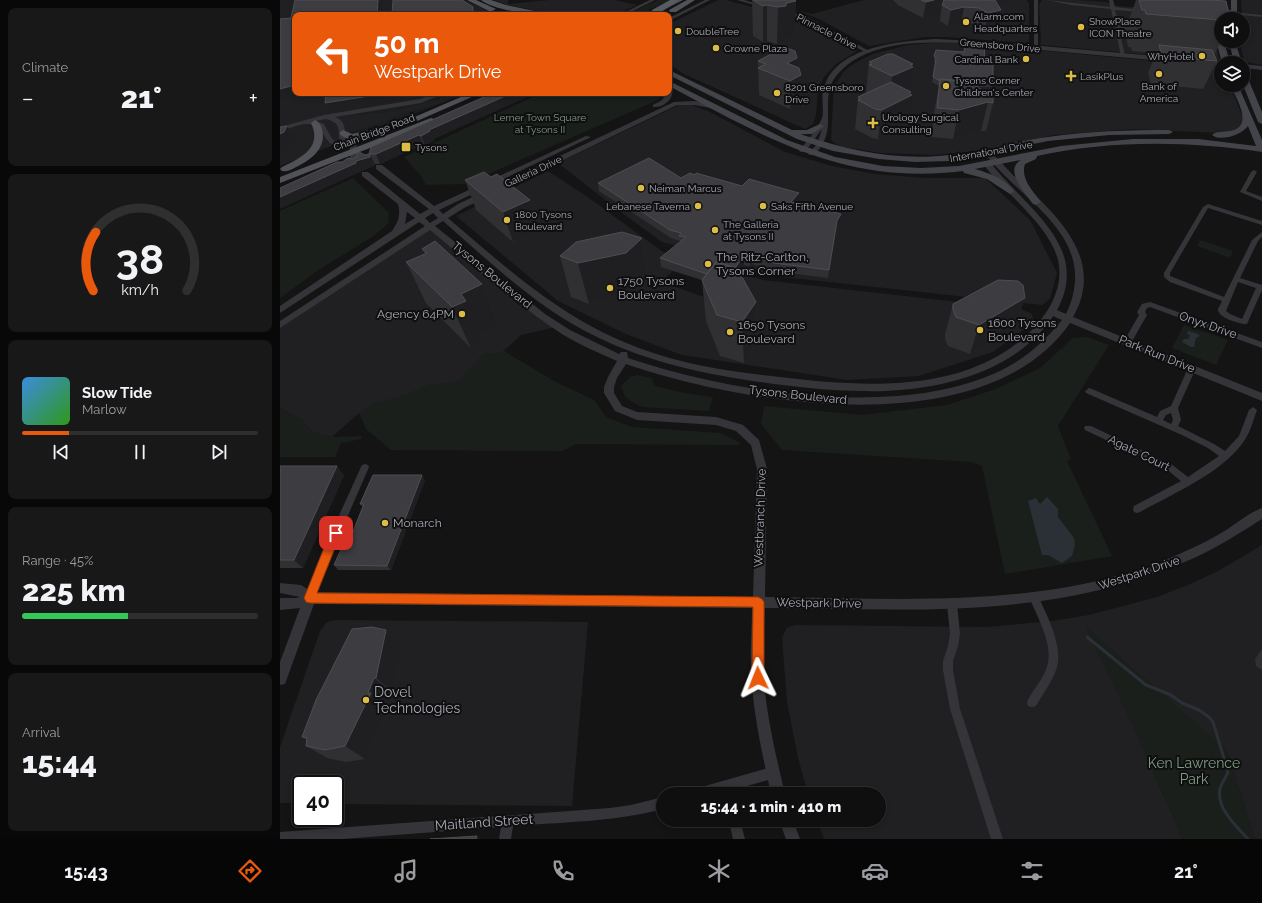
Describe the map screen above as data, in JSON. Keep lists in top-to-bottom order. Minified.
{"streets":{"main road":["Chain Bridge Road","International Drive"],"street":["Pinnacle Drive","Greensboro Drive","Galleria Drive","Tysons Boulevard","Onyx Drive","Park Run Drive","Agate Court","Westbranch Drive","Westpark Drive","Maitland Street"]},"crossings":[["Pinnacle Drive","Greensboro Drive"],["Greensboro Drive","International Drive"],["International Drive","Galleria Drive"],["International Drive","Tysons Boulevard"],["Galleria Drive","Tysons Boulevard"],["Tysons Boulevard","Park Run Drive"],["Tysons Boulevard","Westbranch Drive"],["Onyx Drive","Park Run Drive"],["Westbranch Drive","Westpark Drive"]],"parks":["Lerner Town Square at Tysons II","Ken Lawrence Park"],"places":{"other":["Alarm.com Headquarters","ShowPlace ICON Theatre","DoubleTree","Crowne Plaza","WhyHotel","Cardinal Bank","Bank of America","Tysons Corner Children's Center","8201 Greensboro Drive","Neiman Marcus","Lebanese Taverna","Saks Fifth Avenue","1800 Tysons Boulevard","The Galleria at Tysons II","The Ritz-Carlton, Tysons Corner","1750 Tysons Boulevard","Agency 64PM","1600 Tysons Boulevard","1650 Tysons Boulevard","Monarch","Dovel Technologies"],"health":["LasikPlus","Urology Surgical Consulting"],"transit":["Tysons"]},"page":{"tile":["Climate",["Range · 45%","225 km"],["Arrival","15:44"]],"turn":["50 m","Westpark Drive"],"heat":["−","21°","+"],"song":["Slow Tide","Marlow"],"limit":"40","trip":"15:44 · 1 min · 410 m","tabs":["15:43","21°"],"gauge":["38","km/h"]}}
